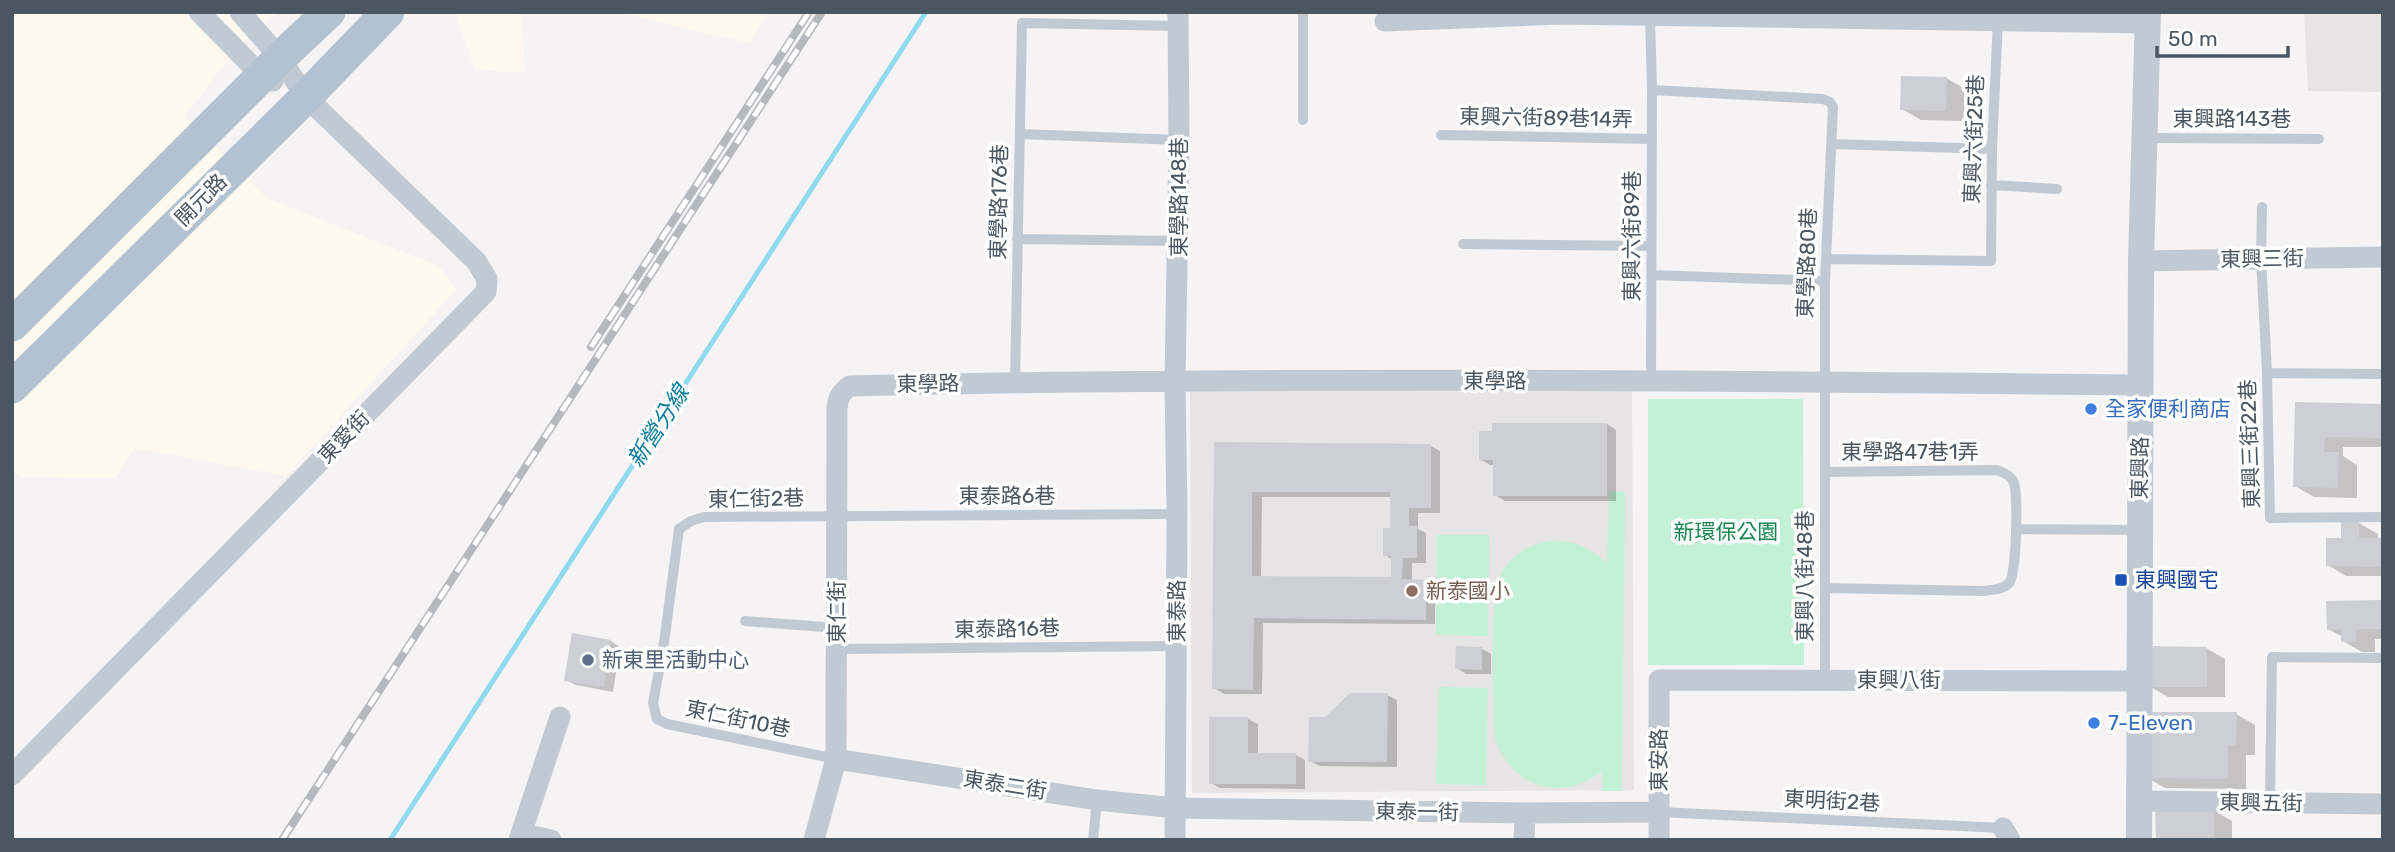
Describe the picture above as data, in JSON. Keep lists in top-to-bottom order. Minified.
{"streets":{"main road":["開元路"],"street":["東學路148巷","東興三街","東學路","東愛街","東興路","東泰路","東仁街","東興八街","東安路","東泰二街","東興五街","東泰一街"],"lane":["東興六街89巷14弄","東興路143巷","東興六街25巷","東學路176巷","東興六街89巷","東學路80巷","東興三街22巷","東學路47巷1弄","東泰路6巷","東仁街2巷","東興八街48巷","東泰路16巷","東仁街10巷","東明街2巷"]},"crossings":[["東興六街89巷14弄","東興六街89巷"],["東興路143巷","東興路"],["東興六街25巷","東學路80巷"],["東學路148巷","東學路176巷"],["東學路148巷","東學路"],["東學路148巷","東泰路"],["開元路","東愛街"],["東學路176巷","東學路"],["東興六街89巷","東學路"],["東興三街","東興三街22巷"],["東興三街","東興路"],["東學路80巷","東學路"],["東學路80巷","東學路47巷1弄"],["東學路80巷","東興八街48巷"],["東學路","東興路"],["東學路","東泰路"],["東學路","東仁街"],["東學路47巷1弄","東興八街48巷"],["東興路","東興八街"],["東興路","東興五街"],["東泰路6巷","東仁街2巷"],["東泰路6巷","東泰路"],["東泰路6巷","東仁街"],["東仁街2巷","東仁街"],["東仁街2巷","東仁街10巷"],["東興八街48巷","東興八街"],["東泰路","東泰路16巷"],["東泰路","東泰二街"],["東泰路","東泰一街"],["東仁街","東泰路16巷"],["東仁街","東仁街10巷"],["東仁街","東泰二街"],["東興八街","東安路"],["東仁街10巷","東泰二街"],["東安路","東明街2巷"],["東安路","東泰一街"],["東泰二街","東泰一街"],["東明街2巷","東泰一街"]],"water":["新營分線"],"parks":["新環保公園"],"places":{"other":["全家便利商店","新泰國小","新東里活動中心","7-Eleven"],"transit":["東興國宅"]},"scale_bar":"50 m"}
